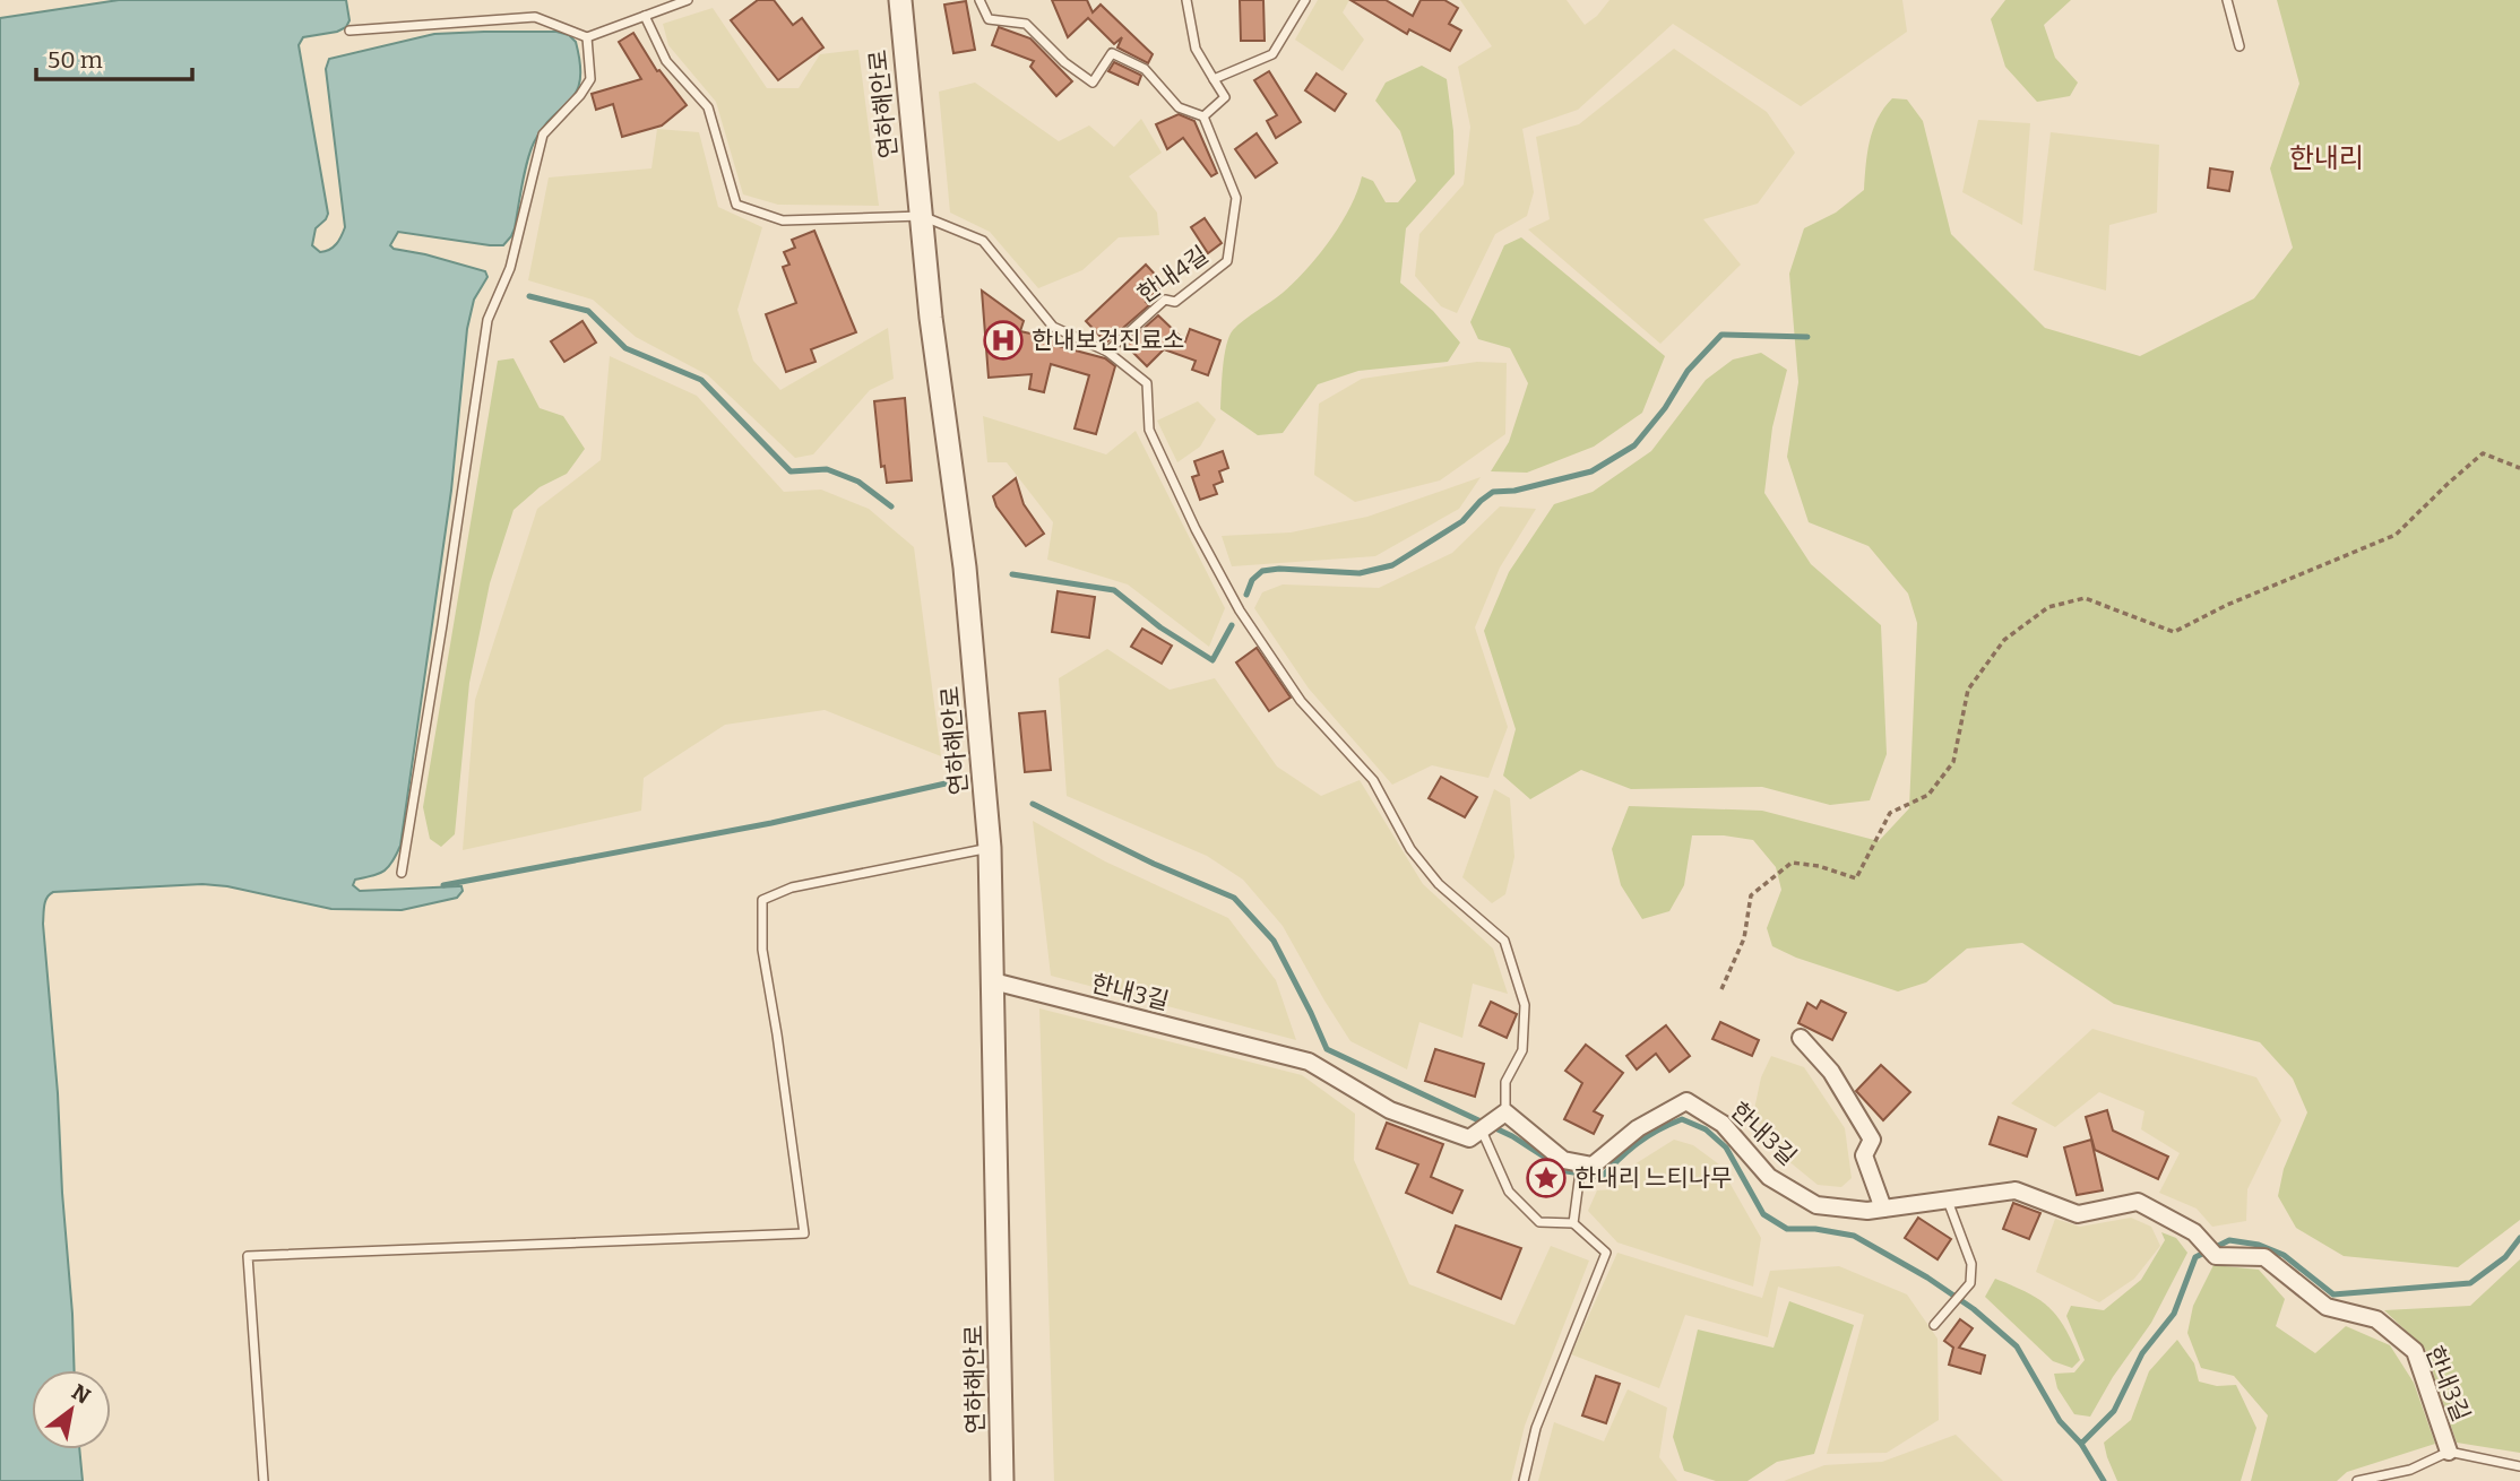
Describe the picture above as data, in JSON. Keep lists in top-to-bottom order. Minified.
{"streets":{"street":["연하해안로","한내3길"],"lane":["한내4길"]},"crossings":[["연하해안로","한내3길"]],"districts":["한내리"],"places":{"hospital":["한내보건진료소"],"place":["한내리 느티나무"]},"scale_bar":"50 m","north":"top right"}
